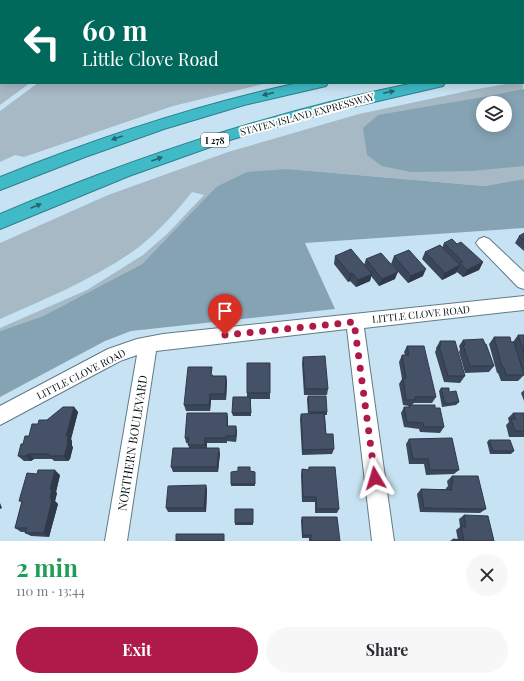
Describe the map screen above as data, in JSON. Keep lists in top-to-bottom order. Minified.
{"streets":{"highway":["STATEN ISLAND EXPRESSWAY","I 278"],"street":["LITTLE CLOVE ROAD","NORTHERN BOULEVARD"]},"crossings":[["LITTLE CLOVE ROAD","NORTHERN BOULEVARD"]],"page":{"turn":["60 m","Little Clove Road"],"heading":["2 min","110 m · 13:44"],"buttons":["Exit","Share"]}}
